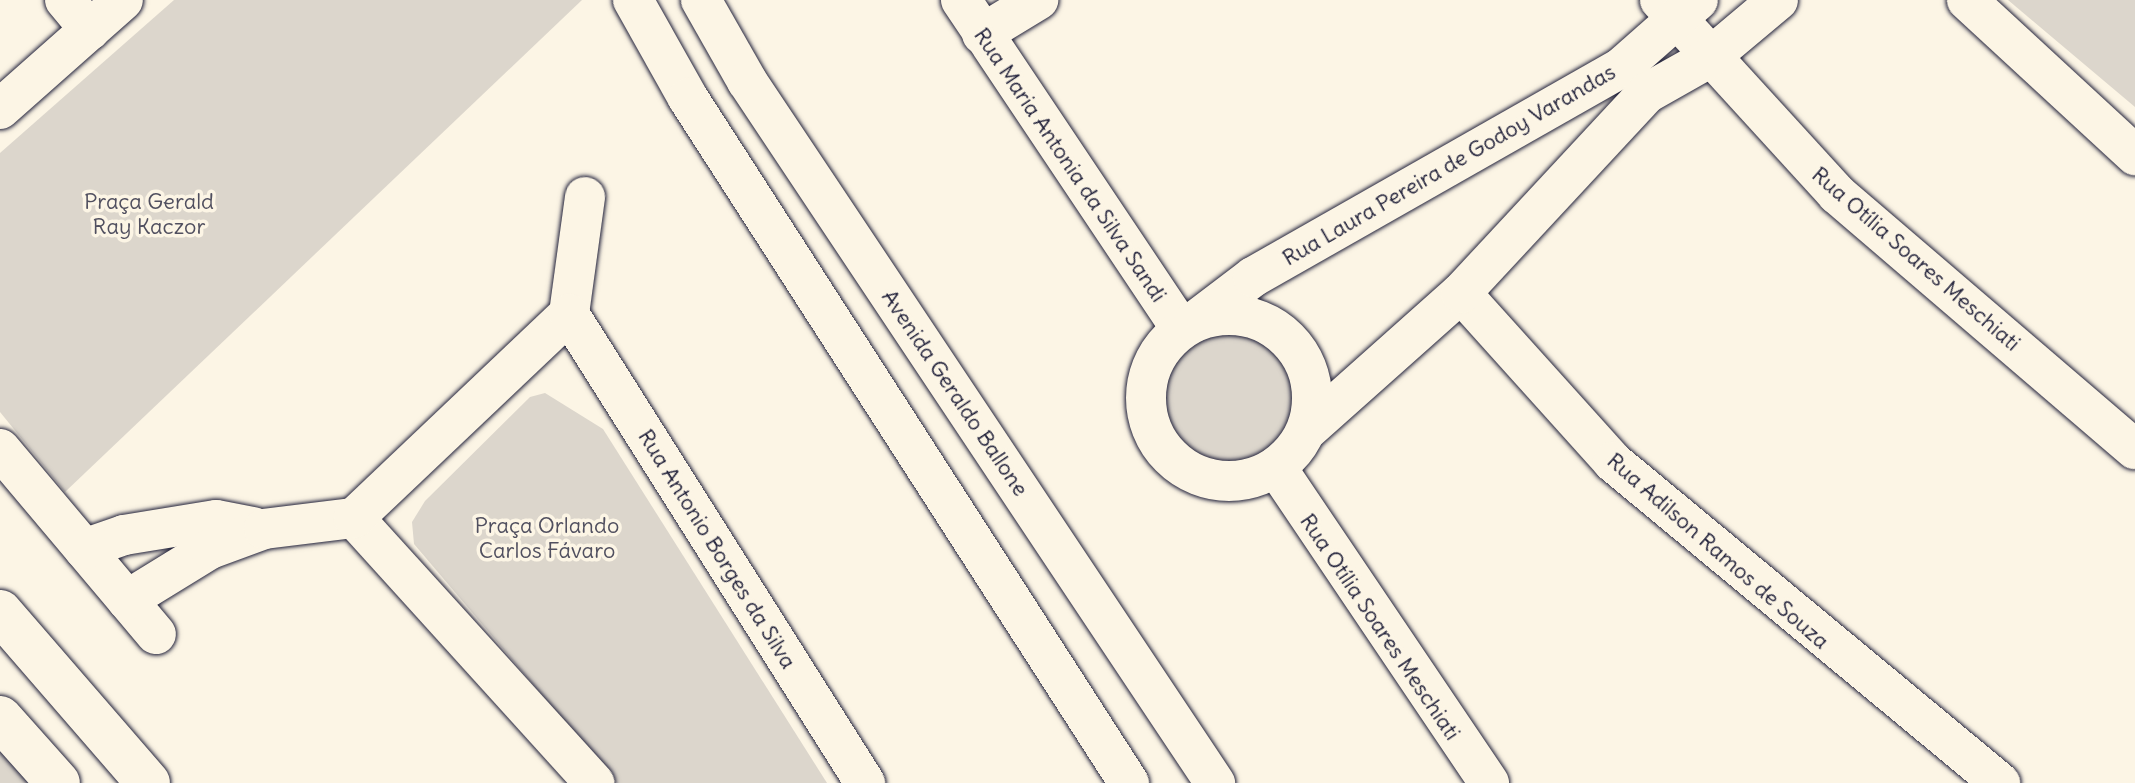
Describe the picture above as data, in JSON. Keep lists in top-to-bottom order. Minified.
{"streets":{"street":["Rua Maria Antonia da Silva Sandi","Rua Laura Pereira de Godoy Varandas","Rua Otília Soares Meschiati","Avenida Geraldo Ballone","Rua Antonio Borges da Silva","Rua Adilson Ramos de Souza"]},"crossings":[["Rua Maria Antonia da Silva Sandi","Rua Laura Pereira de Godoy Varandas"],["Rua Maria Antonia da Silva Sandi","Rua Otília Soares Meschiati"],["Rua Laura Pereira de Godoy Varandas","Rua Otília Soares Meschiati"],["Rua Laura Pereira de Godoy Varandas","Rua Adilson Ramos de Souza"]],"parks":["Praça Gerald Ray Kaczor","Praça Orlando Carlos Fávaro"]}
